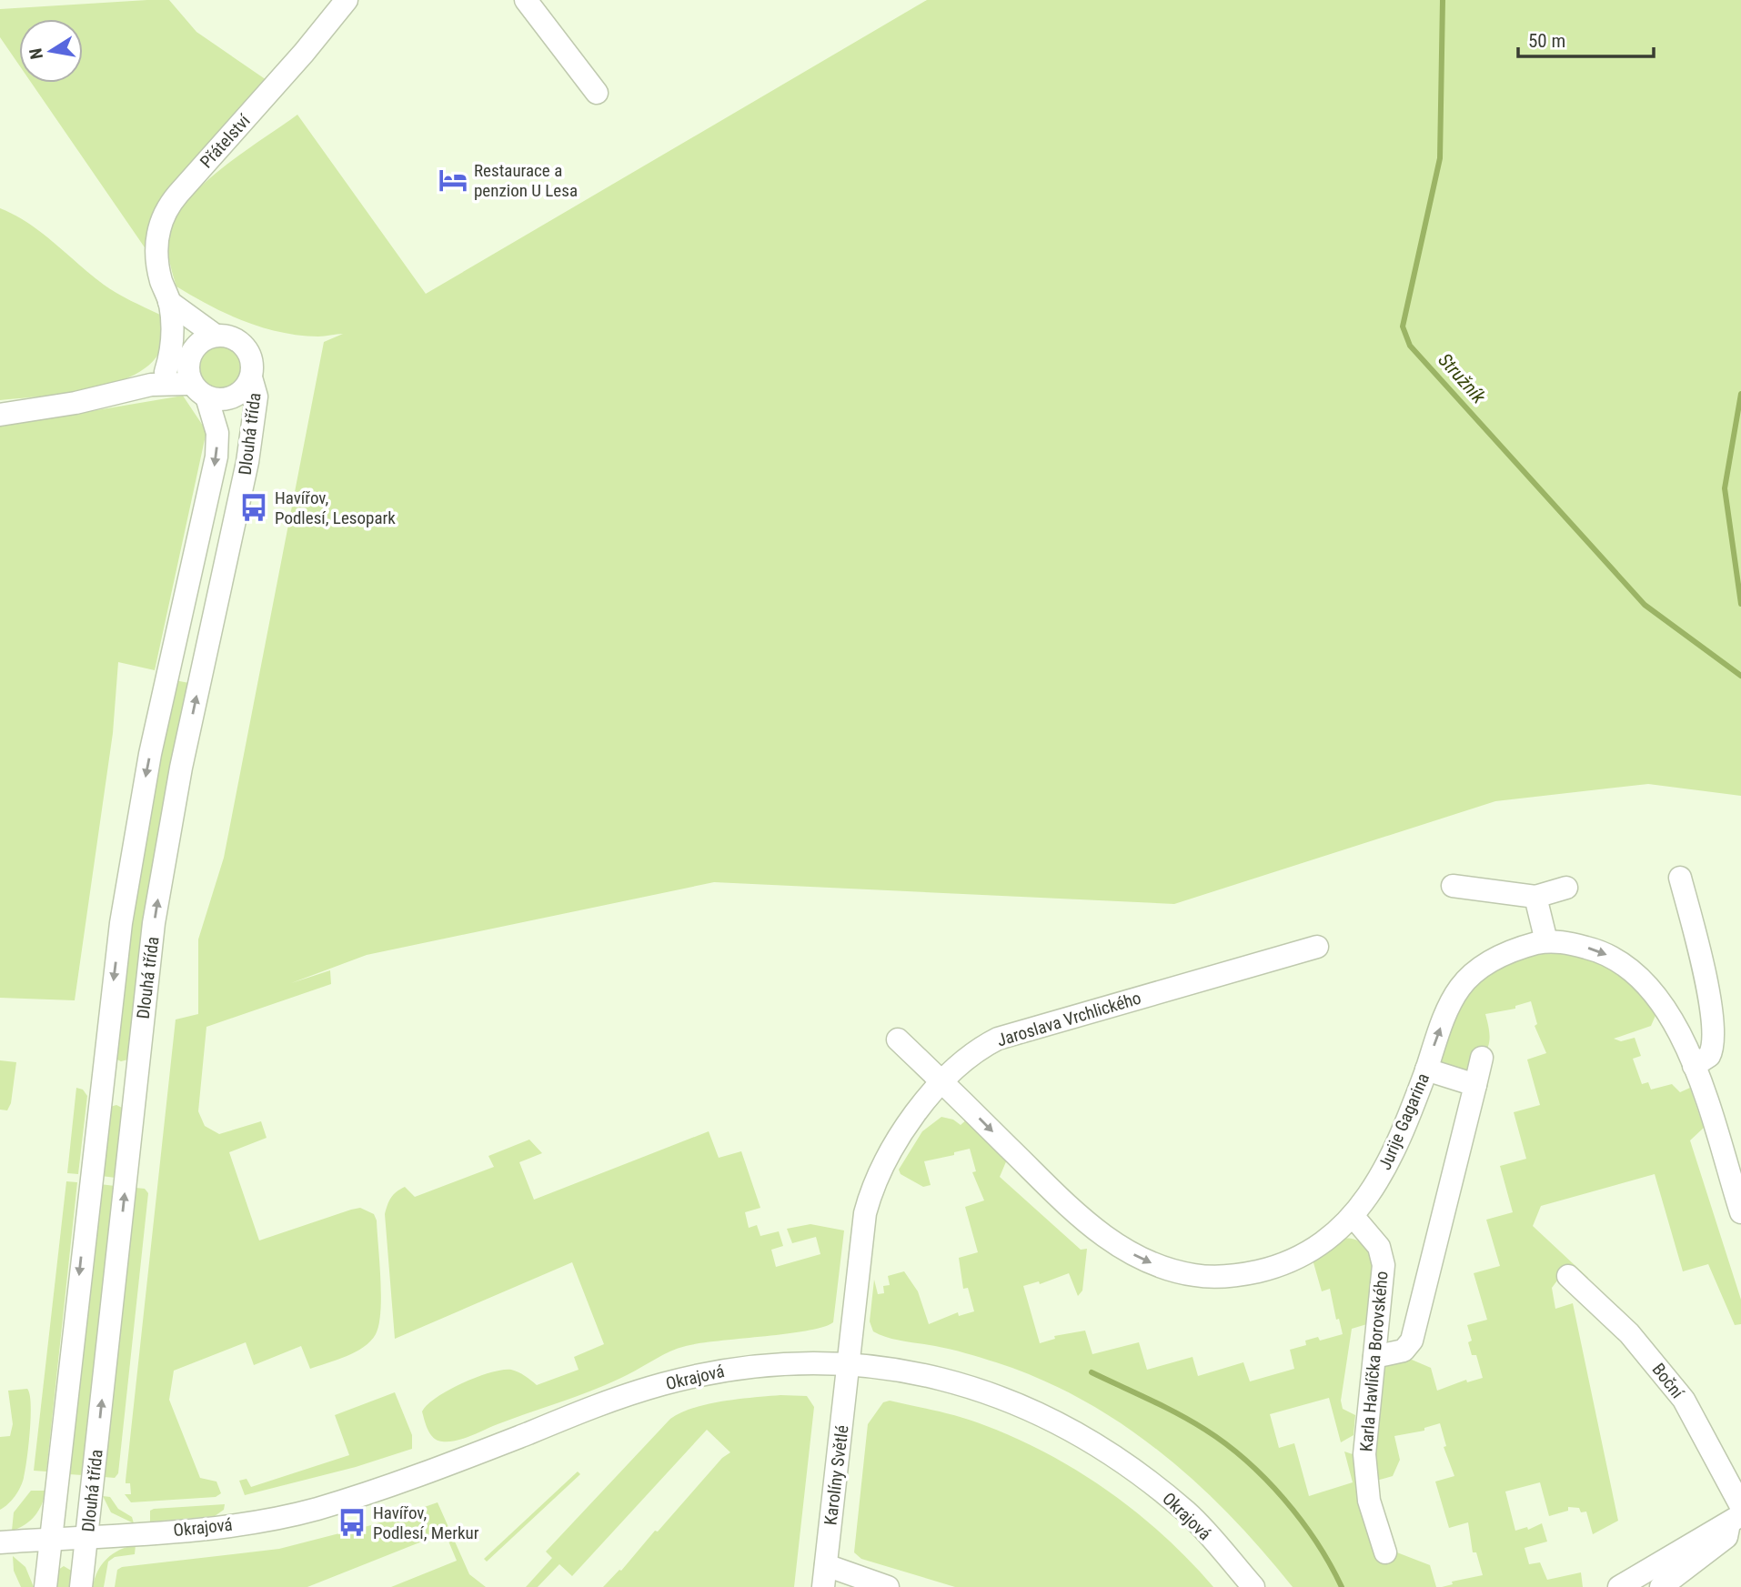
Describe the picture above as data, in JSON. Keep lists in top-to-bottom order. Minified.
{"streets":{"street":["Přátelství","Dlouhá třída","Jaroslava Vrchlického","Jurije Gagarina","Karla Havlíčka Borovského","Okrajová","Boční","Karolíny Světlé"]},"crossings":[["Přátelství","Dlouhá třída"],["Dlouhá třída","Okrajová"],["Jaroslava Vrchlického","Jurije Gagarina"],["Jaroslava Vrchlického","Okrajová"],["Jaroslava Vrchlického","Karolíny Světlé"],["Jurije Gagarina","Karla Havlíčka Borovského"],["Okrajová","Karolíny Světlé"]],"water":["Stružník"],"places":{"hotel":["Restaurace a penzion U Lesa"],"bus stop":["Havířov, Podlesí, Lesopark","Havířov, Podlesí, Merkur"]},"scale_bar":"50 m","north":"left"}
